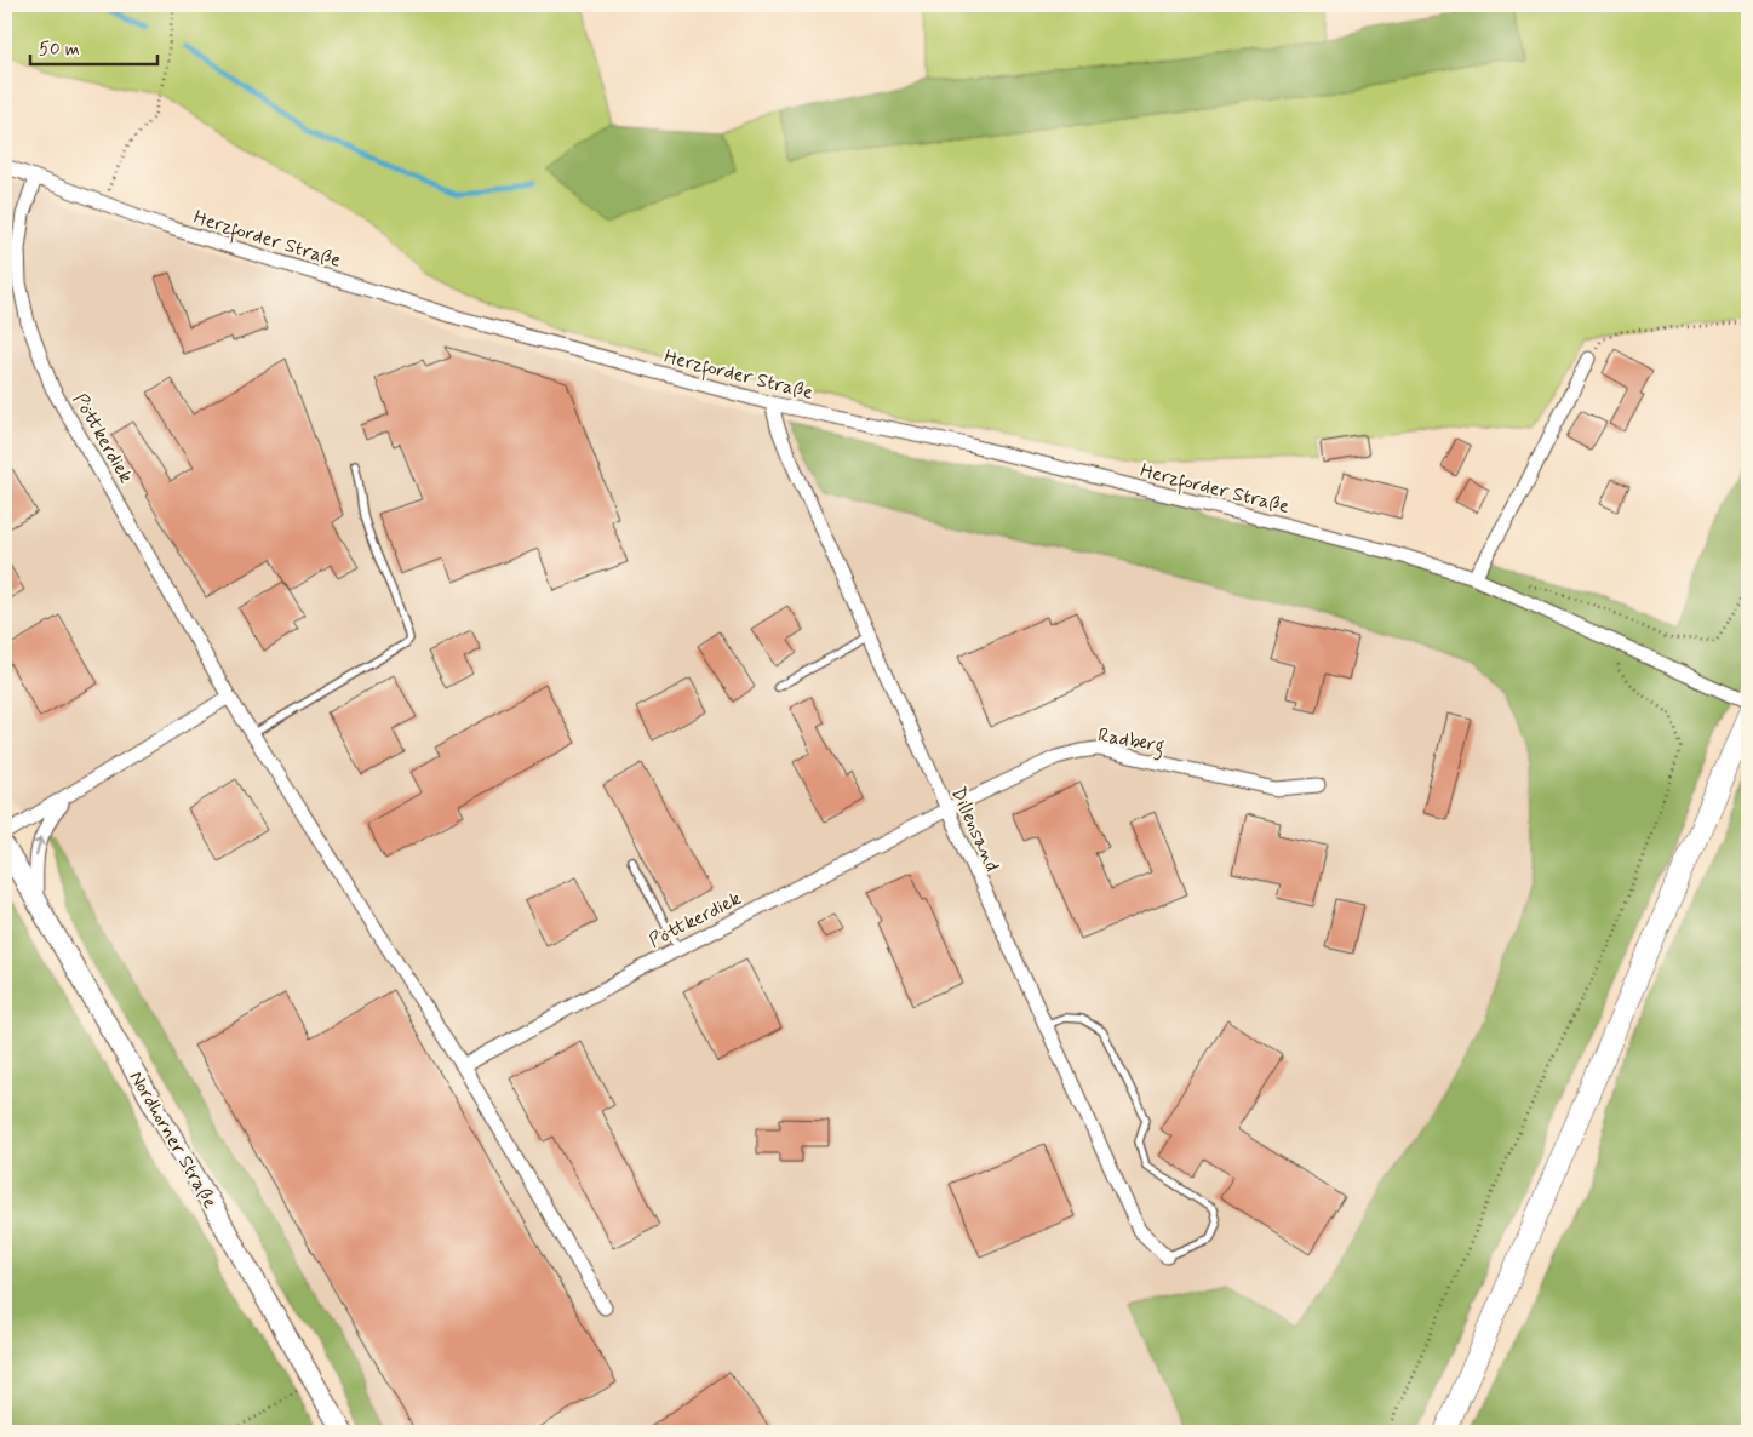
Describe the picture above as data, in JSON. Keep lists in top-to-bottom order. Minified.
{"streets":{"main road":["Nordhorner Straße"],"street":["Herzforder Straße","Pöttkerdiek","Radberg","Dillensand"]},"crossings":[["Herzforder Straße","Pöttkerdiek"],["Herzforder Straße","Dillensand"],["Pöttkerdiek","Radberg"],["Pöttkerdiek","Dillensand"],["Radberg","Dillensand"]],"scale_bar":"50 m"}
